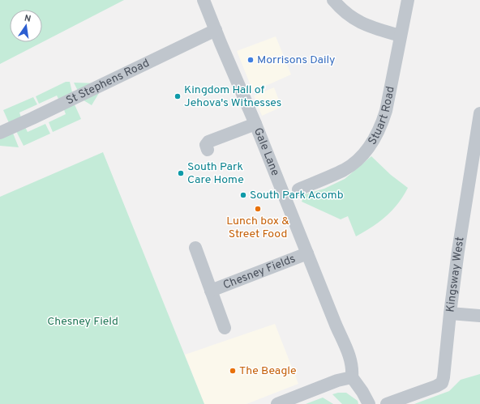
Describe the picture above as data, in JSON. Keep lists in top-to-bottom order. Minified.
{"streets":{"street":["St Stephens Road","Stuart Road","Gale Lane","Chesney Fields","Kingsway West"]},"crossings":[["St Stephens Road","Gale Lane"],["Gale Lane","Chesney Fields"]],"parks":["Chesney Field"],"places":["Morrisons Daily","Kingdom Hall of Jehova's Witnesses","South Park Care Home","South Park Acomb","Lunch box & Street Food","The Beagle"],"north":"top"}
